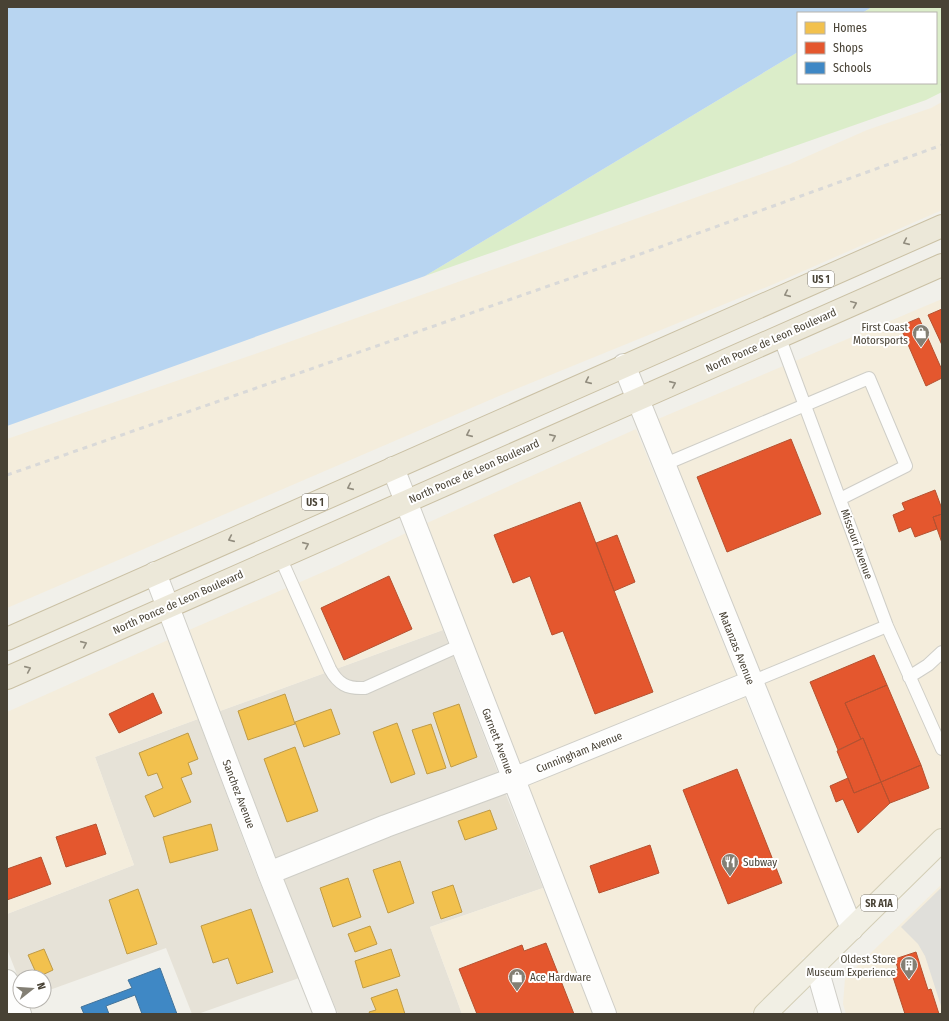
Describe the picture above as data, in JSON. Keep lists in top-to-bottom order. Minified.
{"streets":{"highway":["US 1","North Ponce de Leon Boulevard"],"main road":["SR A1A"],"street":["Matanzas Avenue","Garnett Avenue","Cunningham Avenue","Sanchez Avenue"],"lane":["Missouri Avenue"]},"crossings":[["US 1","Matanzas Avenue"],["US 1","Garnett Avenue"],["US 1","Sanchez Avenue"],["North Ponce de Leon Boulevard","Missouri Avenue"],["North Ponce de Leon Boulevard","Matanzas Avenue"],["North Ponce de Leon Boulevard","Garnett Avenue"],["North Ponce de Leon Boulevard","Sanchez Avenue"],["Missouri Avenue","Cunningham Avenue"],["Matanzas Avenue","Cunningham Avenue"],["Matanzas Avenue","SR A1A"],["Garnett Avenue","Cunningham Avenue"],["Cunningham Avenue","Sanchez Avenue"]],"places":{"shop":["First Coast Motorsports","Ace Hardware"],"restaurant":["Subway"],"building":["Oldest Store Museum Experience"]},"legend":["Homes","Shops","Schools"],"north":"right"}
